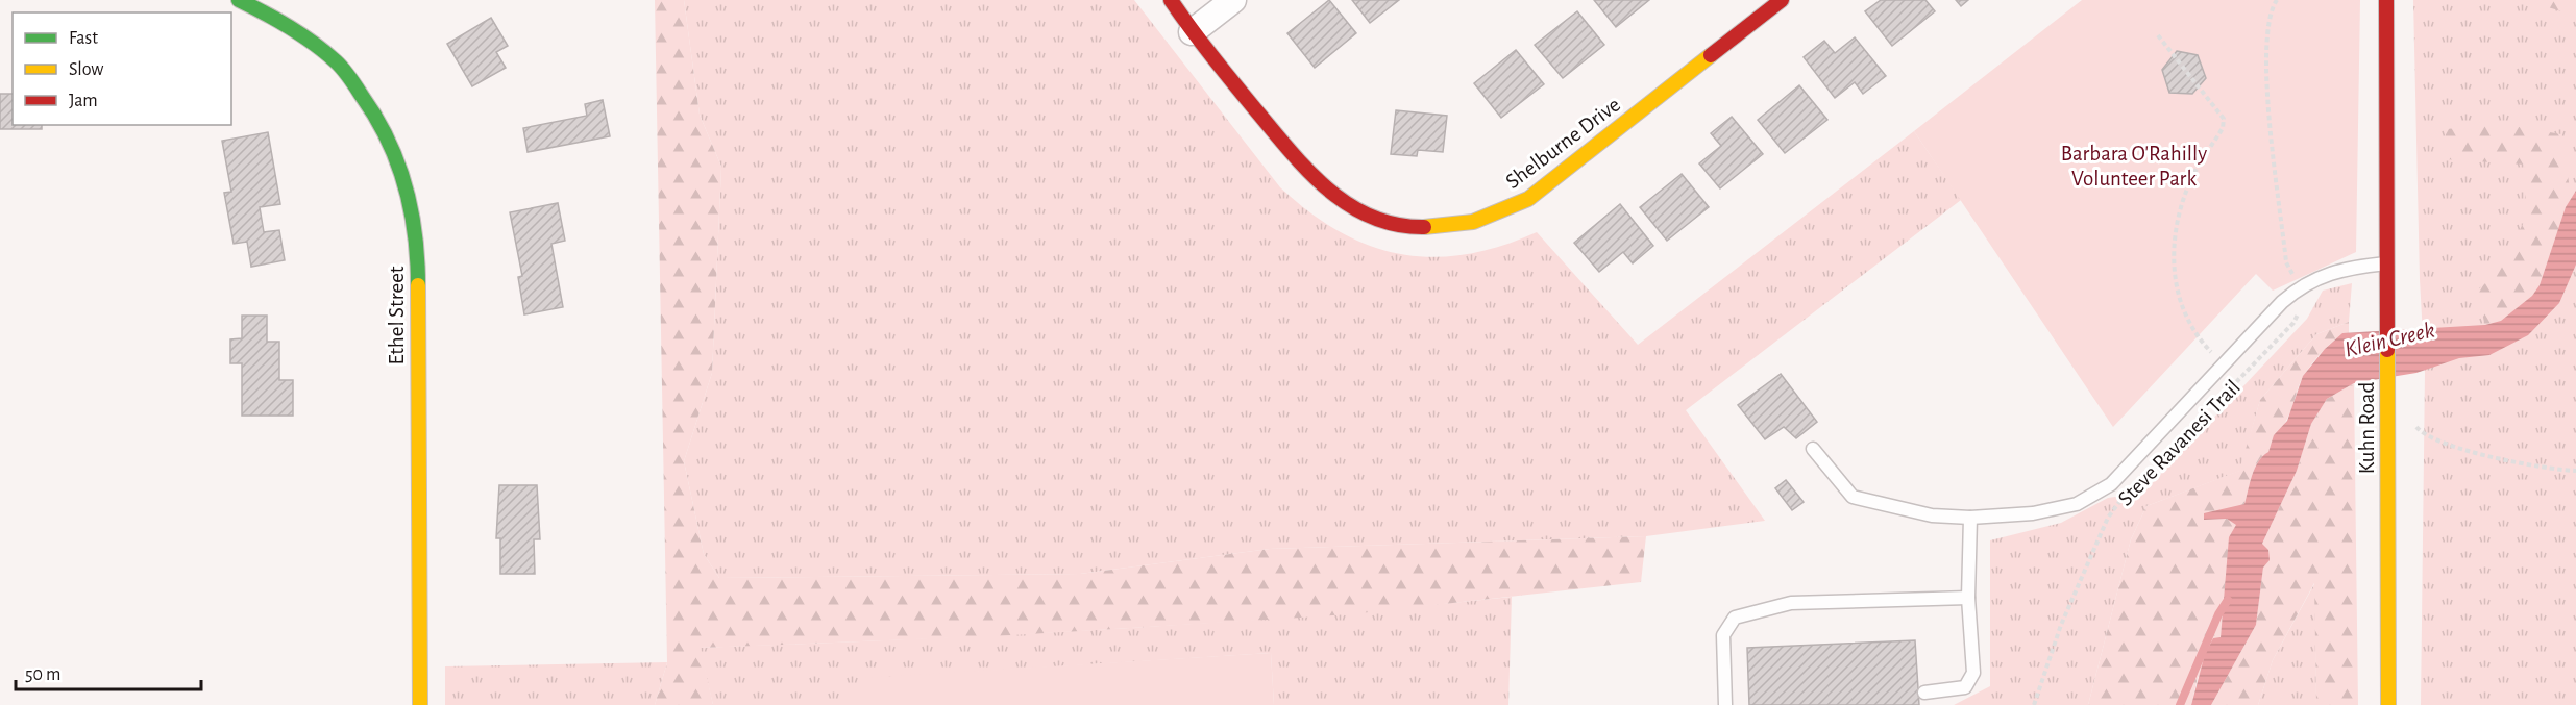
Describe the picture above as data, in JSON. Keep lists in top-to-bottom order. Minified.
{"streets":{"street":["Shelburne Drive","Ethel Street","Kuhn Road"],"path":["Steve Ravanesi Trail"]},"water":["Klein Creek"],"parks":["Barbara O'Rahilly Volunteer Park"],"legend":["Fast","Slow","Jam"],"scale_bar":"50 m"}
